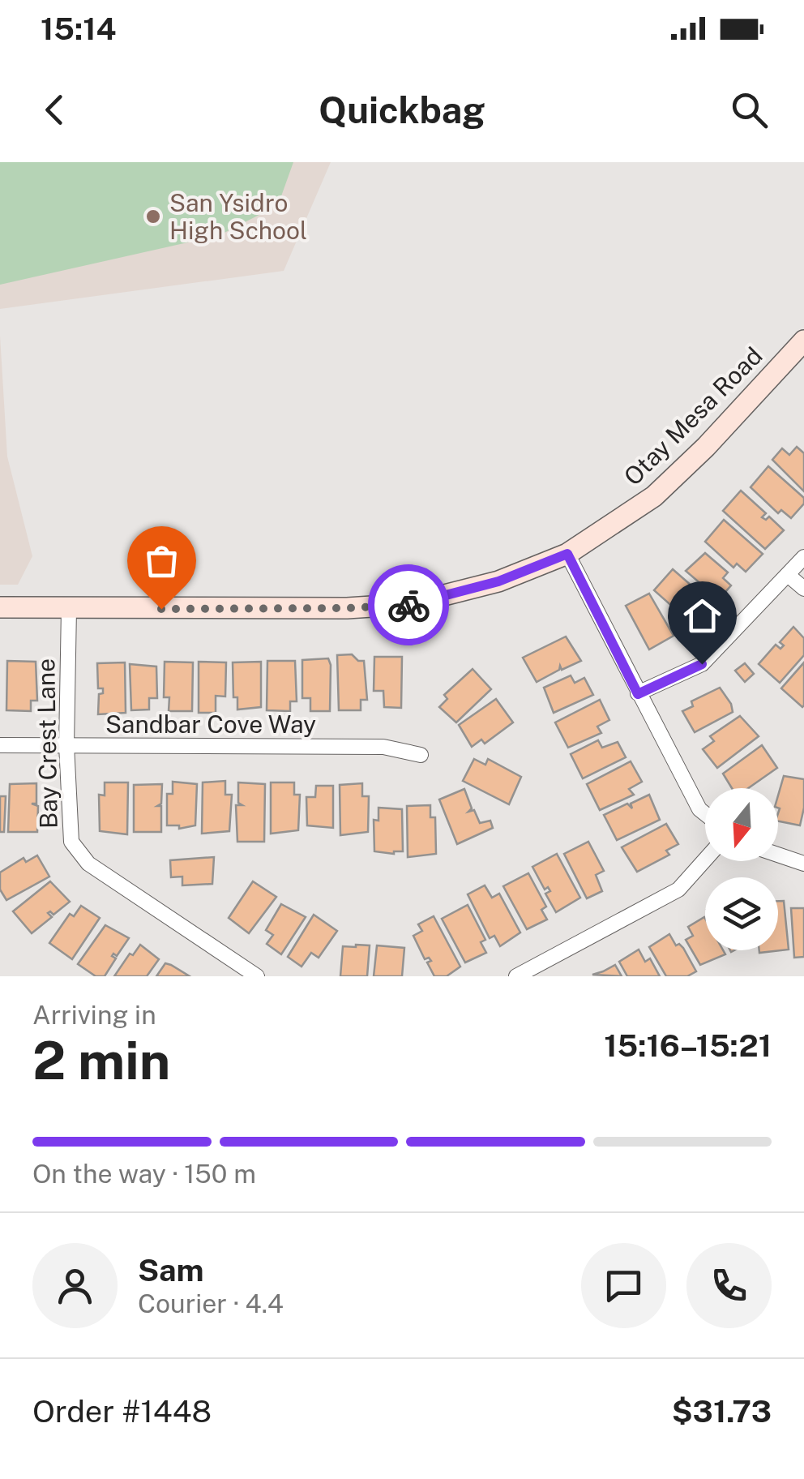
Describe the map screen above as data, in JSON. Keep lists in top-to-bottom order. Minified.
{"streets":{"main road":["Otay Mesa Road"],"street":["Sandbar Cove Way","Bay Crest Lane"]},"crossings":[["Otay Mesa Road","Bay Crest Lane"],["Sandbar Cove Way","Bay Crest Lane"]],"places":["San Ysidro High School"],"north":"bottom","page":{"status":"15:14","header":"Quickbag","heading":["2 min","Arriving in","15:16–15:21"],"panel":["Sam","Courier · 4.4","Order #1448","$31.73"],"bar":"On the way · 150 m"}}
